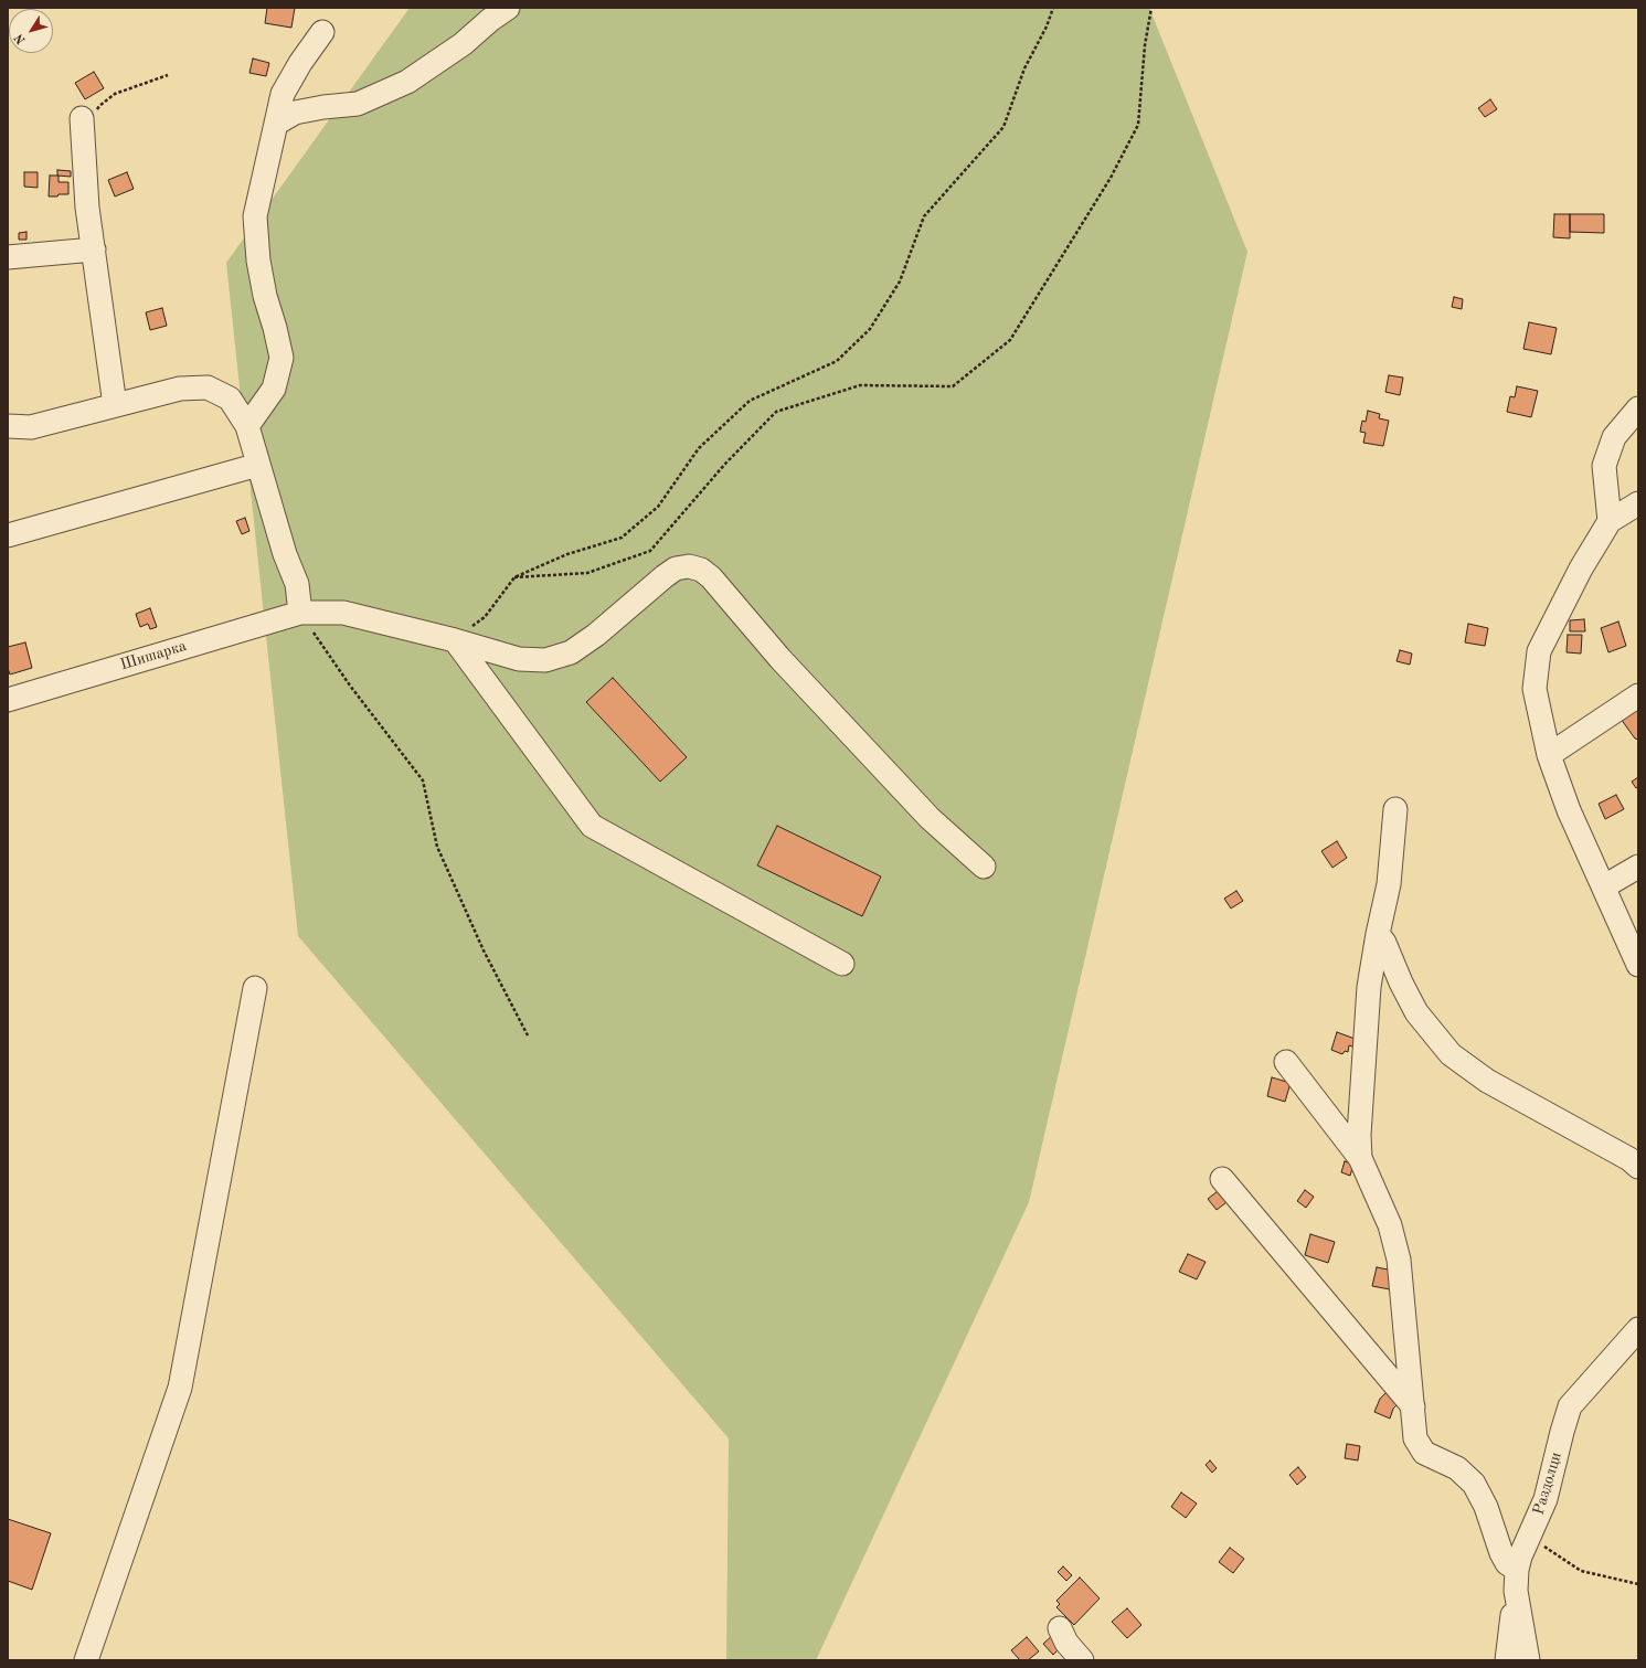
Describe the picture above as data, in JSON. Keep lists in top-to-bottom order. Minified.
{"streets":{"street":["Шишарка","Раздолци"]},"north":"bottom left"}
